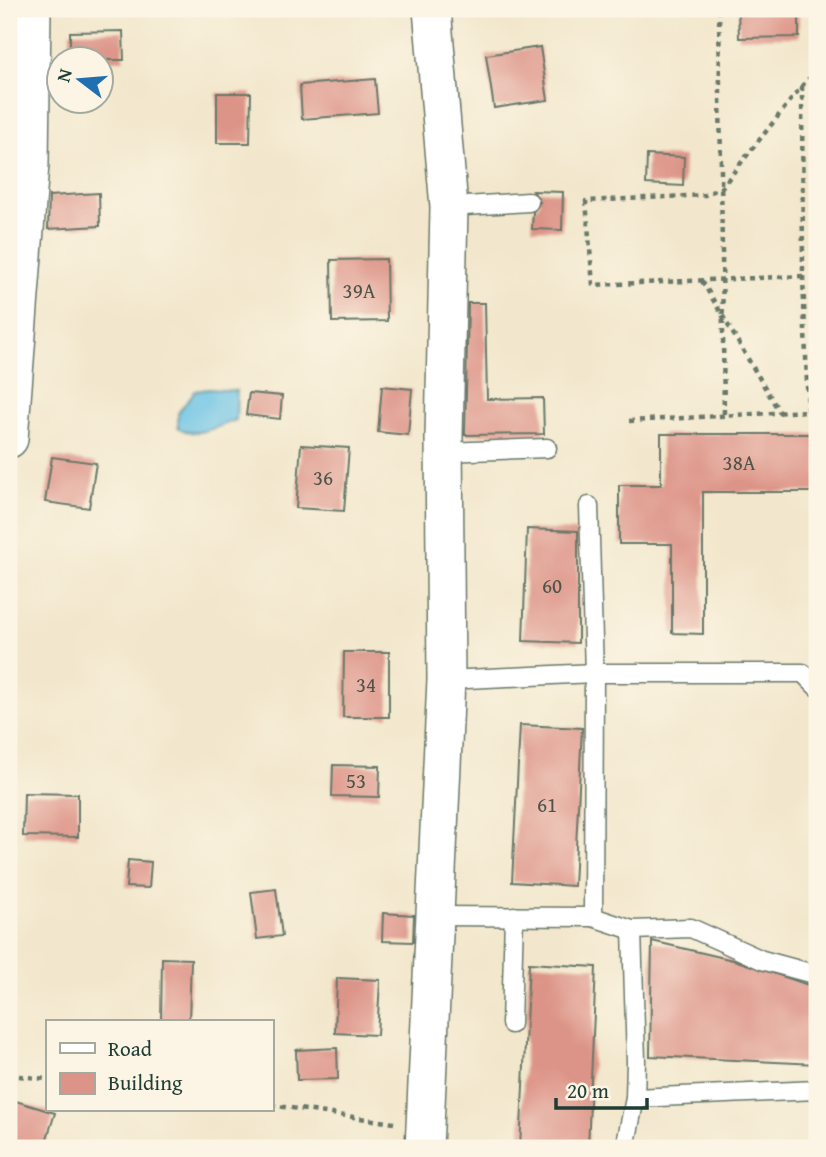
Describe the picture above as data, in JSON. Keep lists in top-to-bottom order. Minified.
{"house_numbers":["39А","38А","36","60","34","53","61"],"legend":["Road","Building"],"scale_bar":"20 m","north":"left"}
